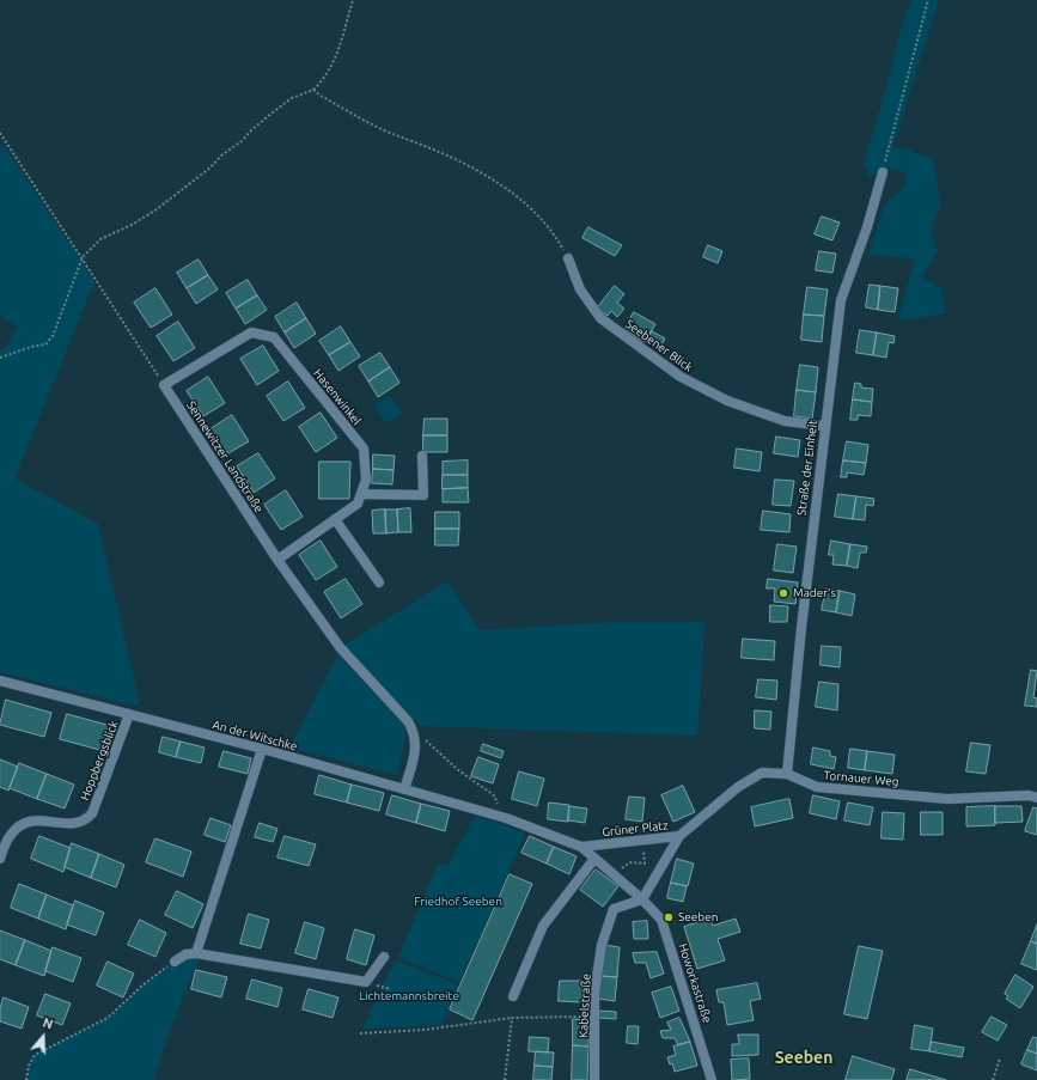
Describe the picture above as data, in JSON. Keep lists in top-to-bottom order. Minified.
{"streets":{"street":["Seebener Blick","Hasenwinkel","Sennewitzer Landstraße","Straße der Einheit","An der Witschke","Hoppbergsblick","Tornauer Weg","Grüner Platz","Howorkastraße","Kabelstraße"]},"crossings":[["Seebener Blick","Straße der Einheit"],["Hasenwinkel","Sennewitzer Landstraße"],["Straße der Einheit","Tornauer Weg"],["An der Witschke","Hoppbergsblick"],["An der Witschke","Grüner Platz"],["Tornauer Weg","Grüner Platz"],["Grüner Platz","Howorkastraße"],["Grüner Platz","Kabelstraße"],["Howorkastraße","Kabelstraße"]],"districts":["Seeben"],"parks":["Friedhof Seeben","Lichtemannsbreite"],"places":["Mader's","Seeben"],"north":"top"}
